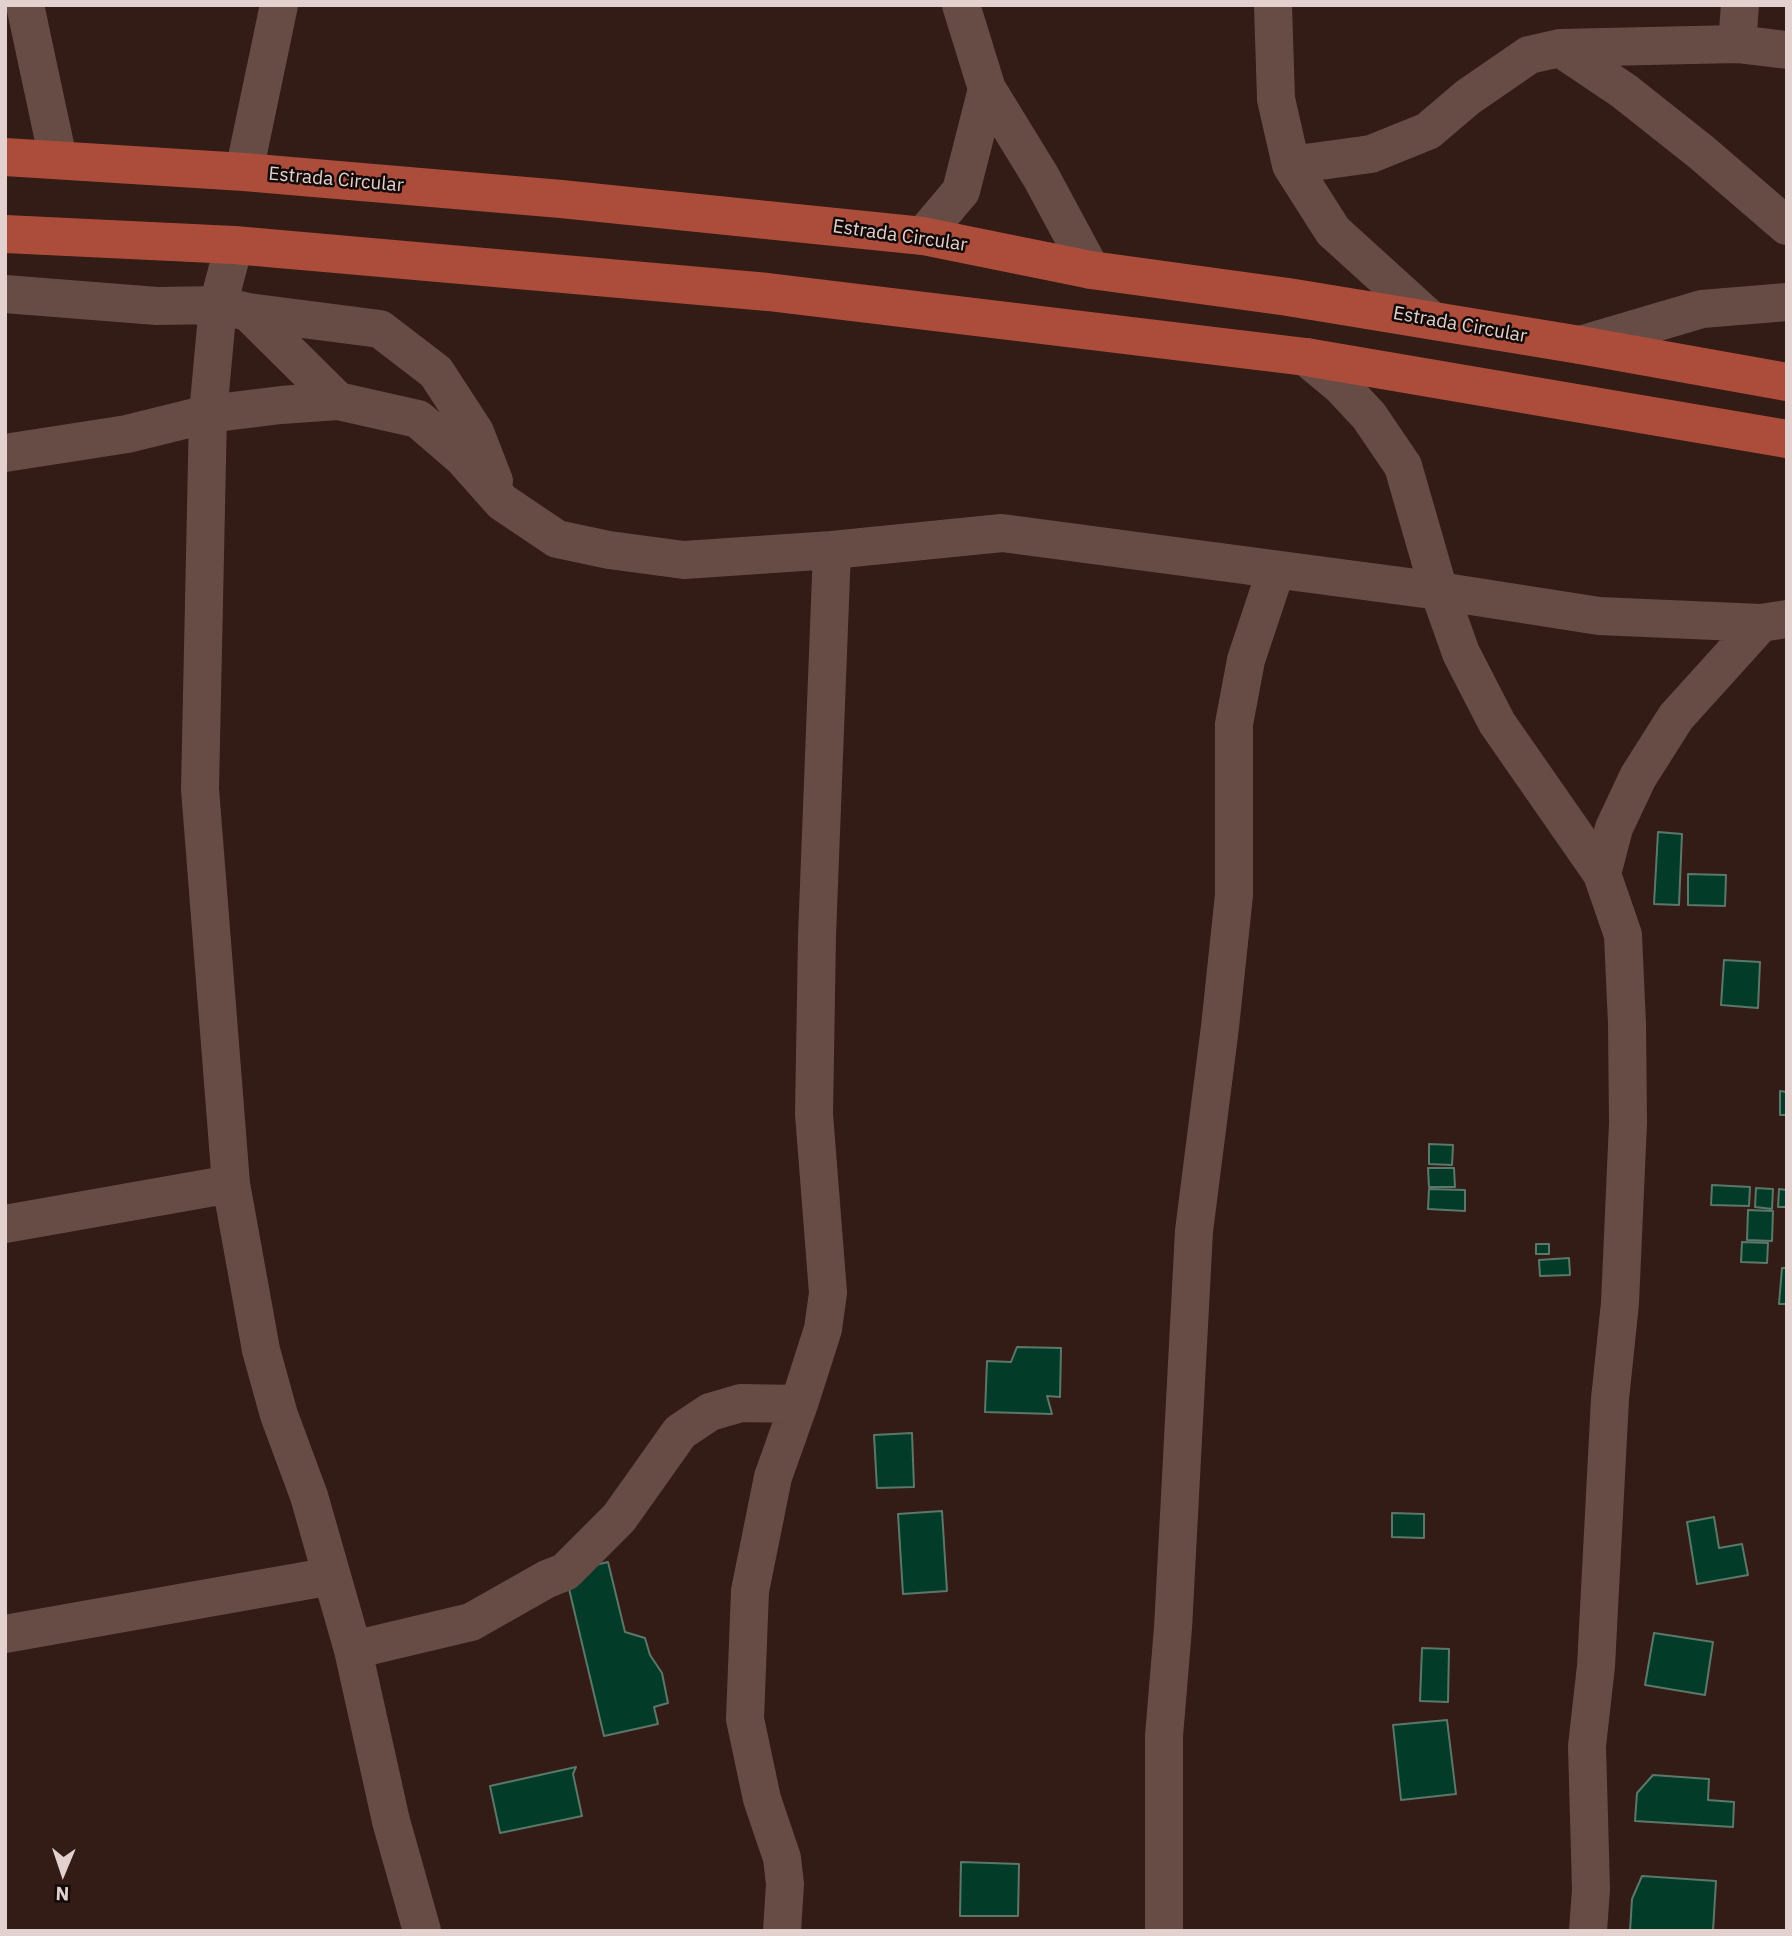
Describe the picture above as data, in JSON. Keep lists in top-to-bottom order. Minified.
{"streets":{"main road":["Estrada Circular"]},"north":"bottom"}
